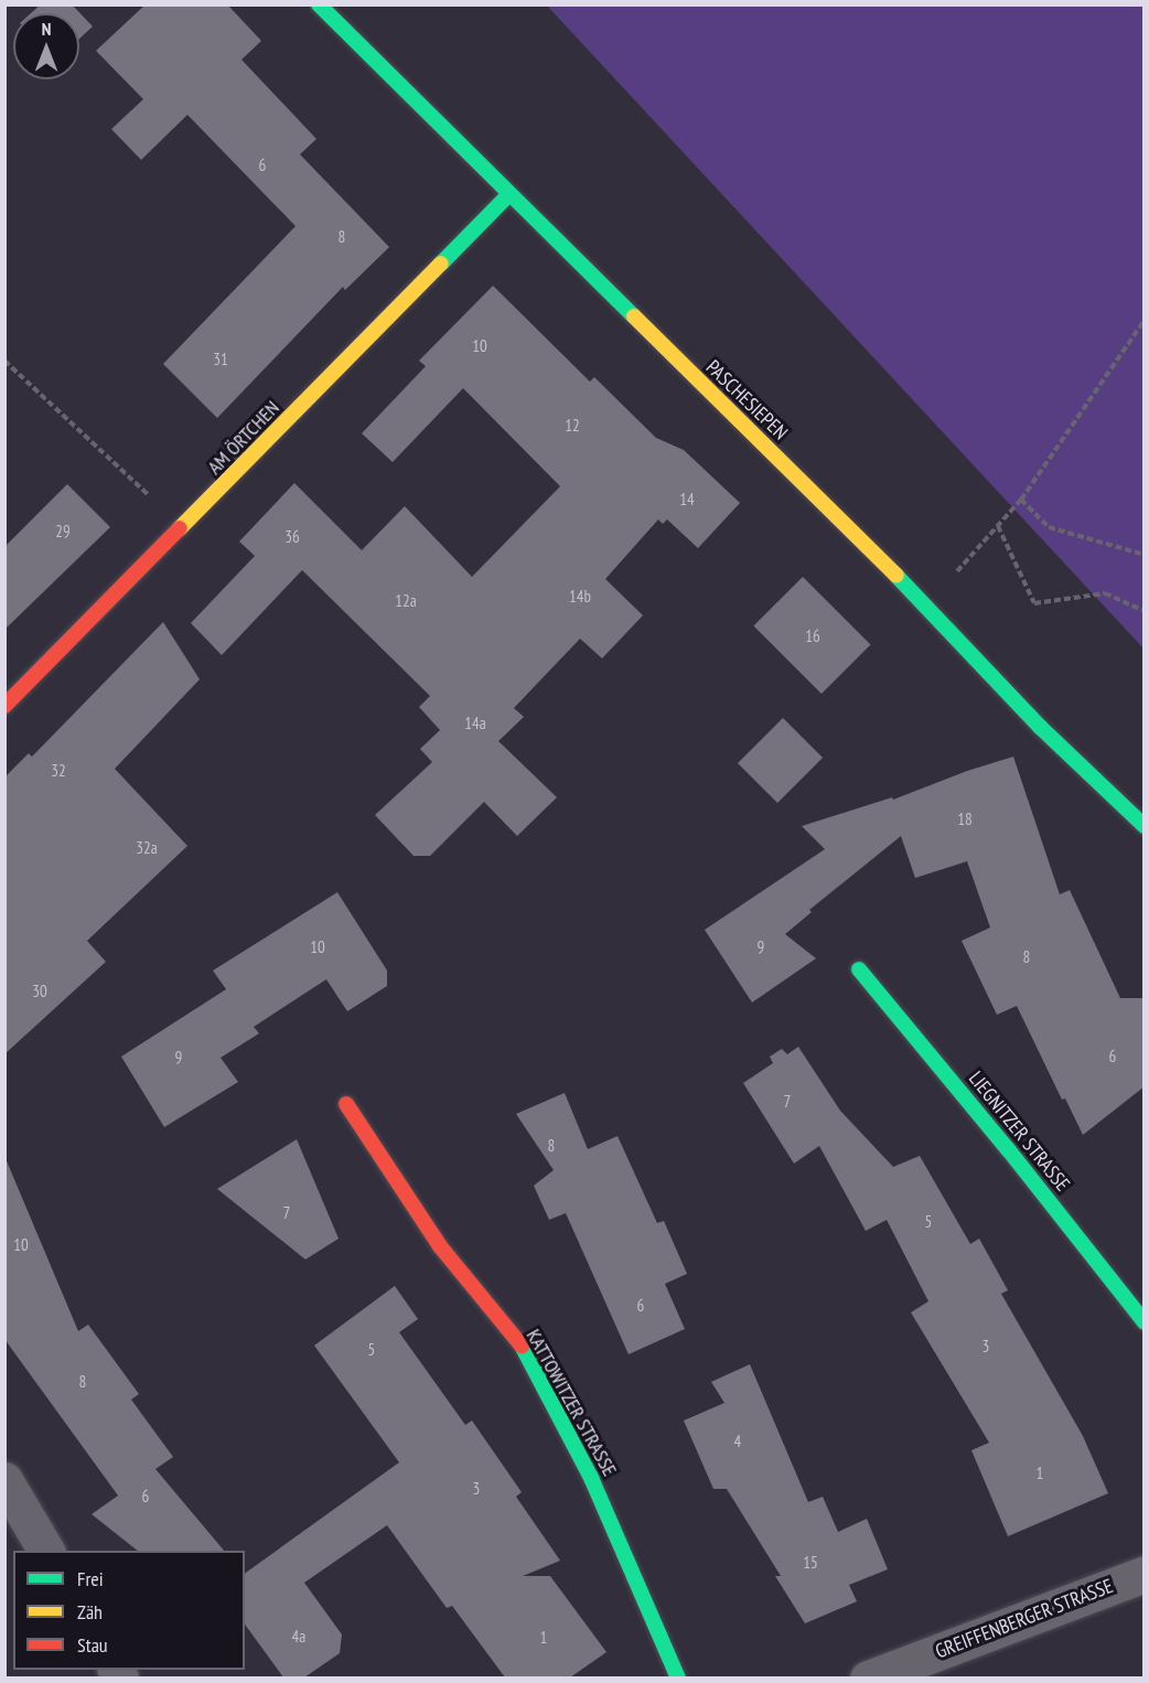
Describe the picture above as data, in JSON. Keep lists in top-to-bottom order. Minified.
{"streets":{"street":["PASCHESIEPEN","AM ÖRTCHEN","LIEGNITZER STRASSE","KATTOWITZER STRASSE","GREIFFENBERGER STRASSE"]},"crossings":[["PASCHESIEPEN","AM ÖRTCHEN"]],"house_numbers":["6","8","10","31","12","14","29","36","14b","12a","16","14a","32","18","32a","10","9","8","30","6","9","7","8","7","5","10","6","3","5","8","4","1","3","6","15","4a","1"],"legend":["Frei","Zäh","Stau"],"north":"top"}
